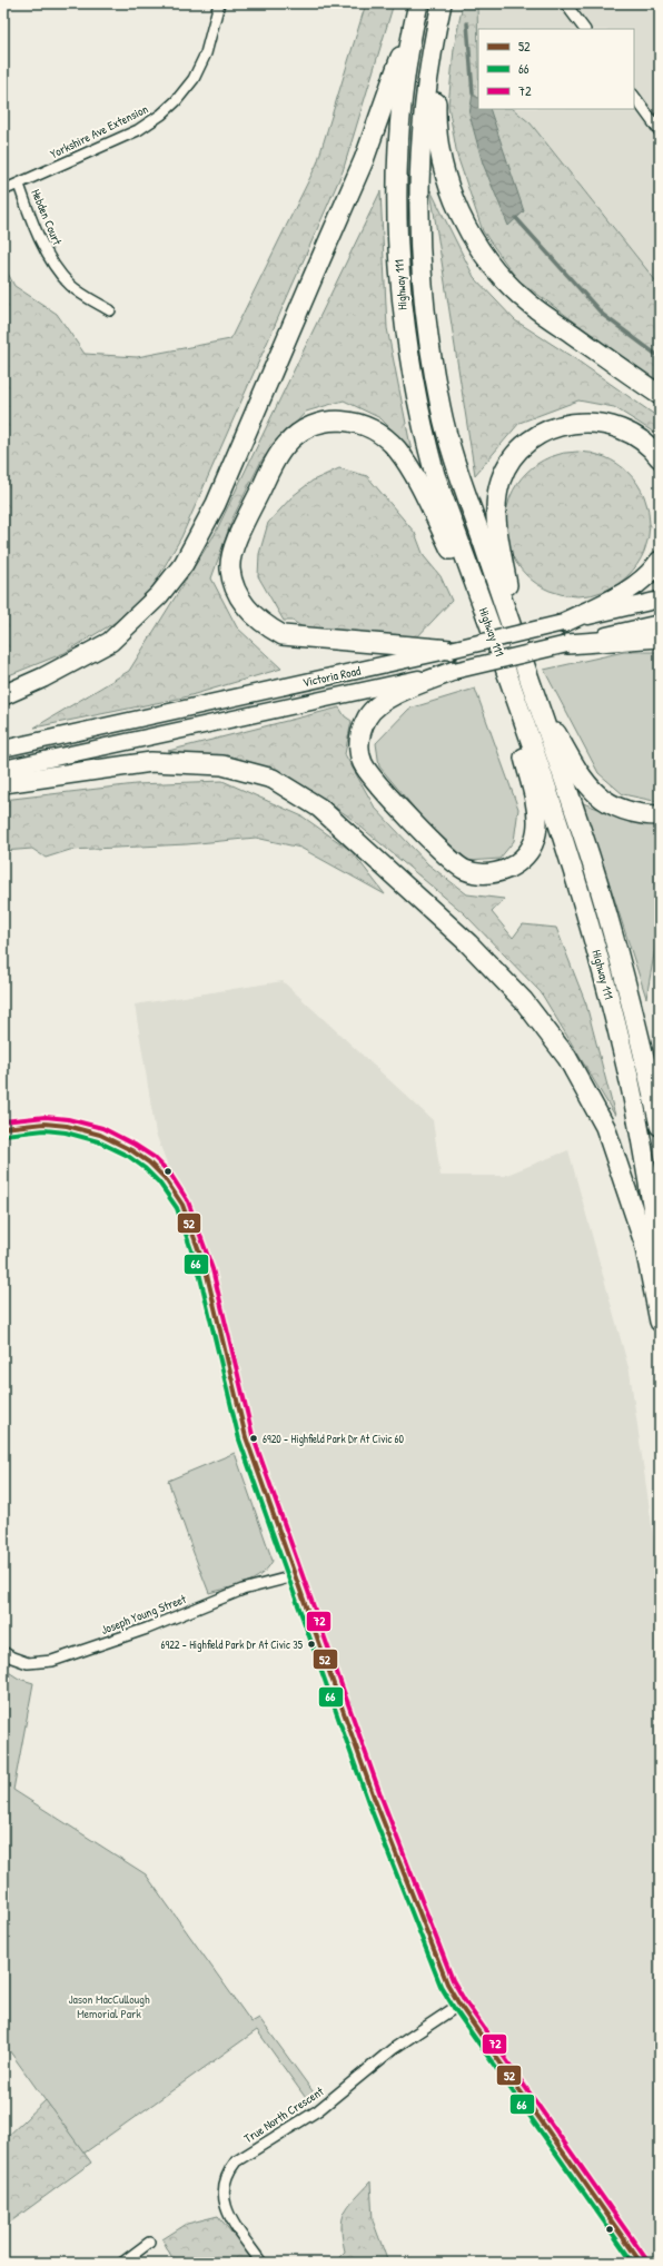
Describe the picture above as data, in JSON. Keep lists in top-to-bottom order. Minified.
{"streets":{"highway":["Highway 111"],"main road":["Victoria Road"],"street":["Yorkshire Ave Extension","Hebden Court","Joseph Young Street","True North Crescent"]},"crossings":[["Yorkshire Ave Extension","Hebden Court"]],"parks":["Jason MacCullough Memorial Park"],"places":["6920 - Highfield Park Dr At Civic 60","6922 - Highfield Park Dr At Civic 35"],"lines":["transit line 72","transit line 52","transit line 66"],"legend":["52","66","72"]}
